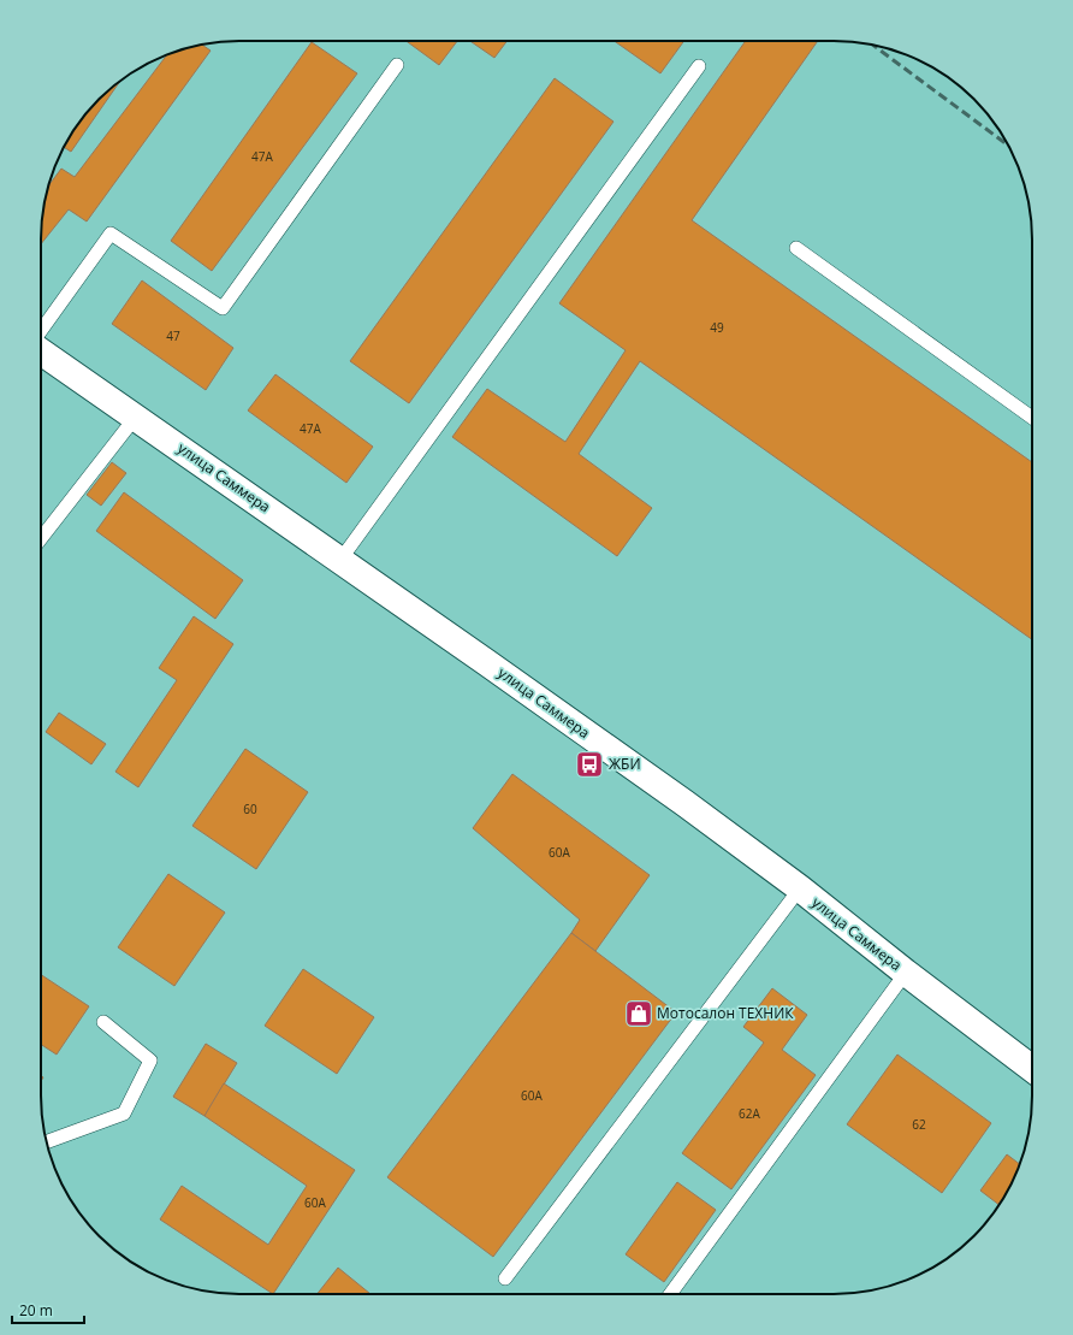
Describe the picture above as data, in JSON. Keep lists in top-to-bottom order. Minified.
{"streets":{"street":["улица Саммера"]},"places":{"bus stop":["ЖБИ"],"shop":["Мотосалон ТЕХНИК"]},"house_numbers":["47А","49","47","47А","60","60А","60А","62А","62","60А"],"scale_bar":"20 m"}
